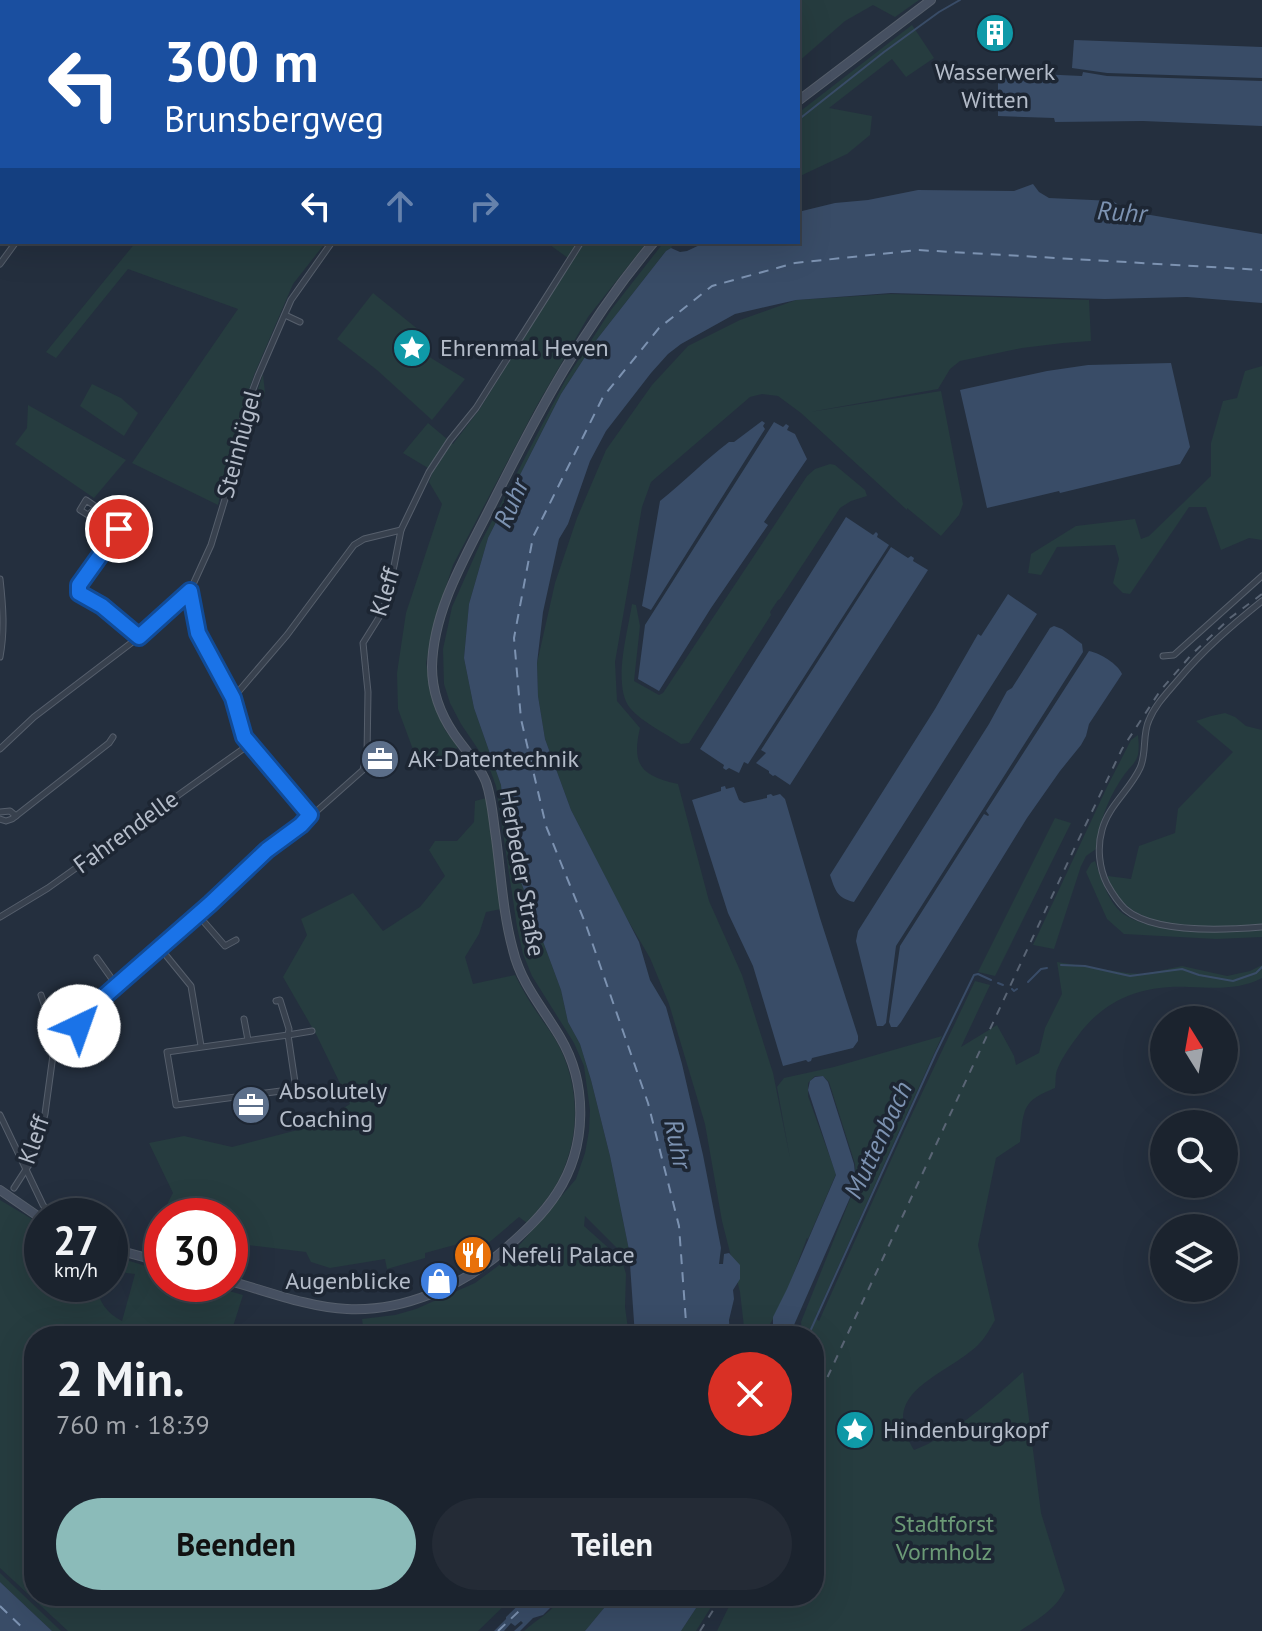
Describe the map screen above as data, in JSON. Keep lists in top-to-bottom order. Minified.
{"streets":{"main road":["Herbeder Straße"],"street":["Steinhügel","Kleff","Fahrendelle"]},"water":["Ruhr","Muttenbach"],"parks":["Stadtforst Vormholz"],"places":{"building":["Wasserwerk Witten"],"place":["Ehrenmal Heven","Hindenburgkopf"],"office":["AK-Datentechnik","Absolutely Coaching"],"restaurant":["Nefeli Palace"],"shop":["Augenblicke"]},"north":"top","page":{"turn":["300 m","Brunsbergweg"],"speed":"27 km/h","limit":"30","heading":["2 Min.","760 m · 18:39"],"buttons":["Beenden","Teilen"]}}
